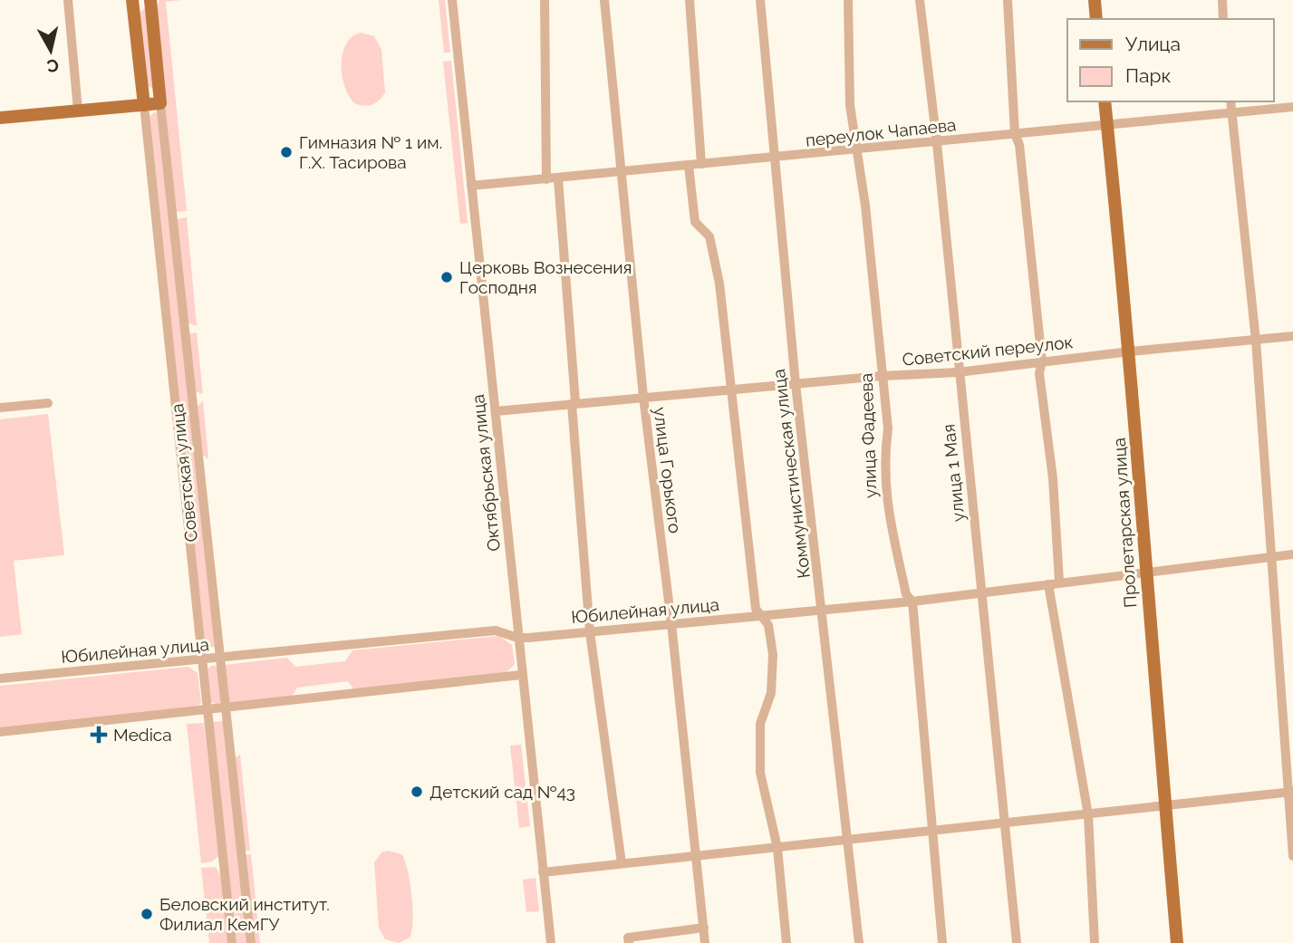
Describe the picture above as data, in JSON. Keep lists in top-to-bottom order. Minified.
{"streets":{"main road":["Советская улица","Пролетарская улица"],"street":["переулок Чапаева","Советский переулок","улица Фадеева","улица Горького","Октябрьская улица","улица 1 Мая","Коммунистическая улица","Юбилейная улица"]},"crossings":[["переулок Чапаева","улица Фадеева"],["переулок Чапаева","улица Горького"],["переулок Чапаева","Октябрьская улица"],["переулок Чапаева","улица 1 Мая"],["переулок Чапаева","Коммунистическая улица"],["переулок Чапаева","Пролетарская улица"],["Советский переулок","улица Фадеева"],["Советский переулок","улица Горького"],["Советский переулок","Октябрьская улица"],["Советский переулок","улица 1 Мая"],["Советский переулок","Коммунистическая улица"],["Советский переулок","Пролетарская улица"],["улица Фадеева","Юбилейная улица"],["улица Горького","Юбилейная улица"],["Советская улица","Юбилейная улица"],["Октябрьская улица","Юбилейная улица"],["улица 1 Мая","Юбилейная улица"],["Коммунистическая улица","Юбилейная улица"],["Пролетарская улица","Юбилейная улица"]],"places":{"other":["Гимназия № 1 им. Г.Х. Тасирова","Церковь Вознесения Господня","Детский сад №43","Беловский институт. Филиал КемГУ"],"health":["Mеdica"]},"legend":["Улица","Парк"],"north":"bottom"}
